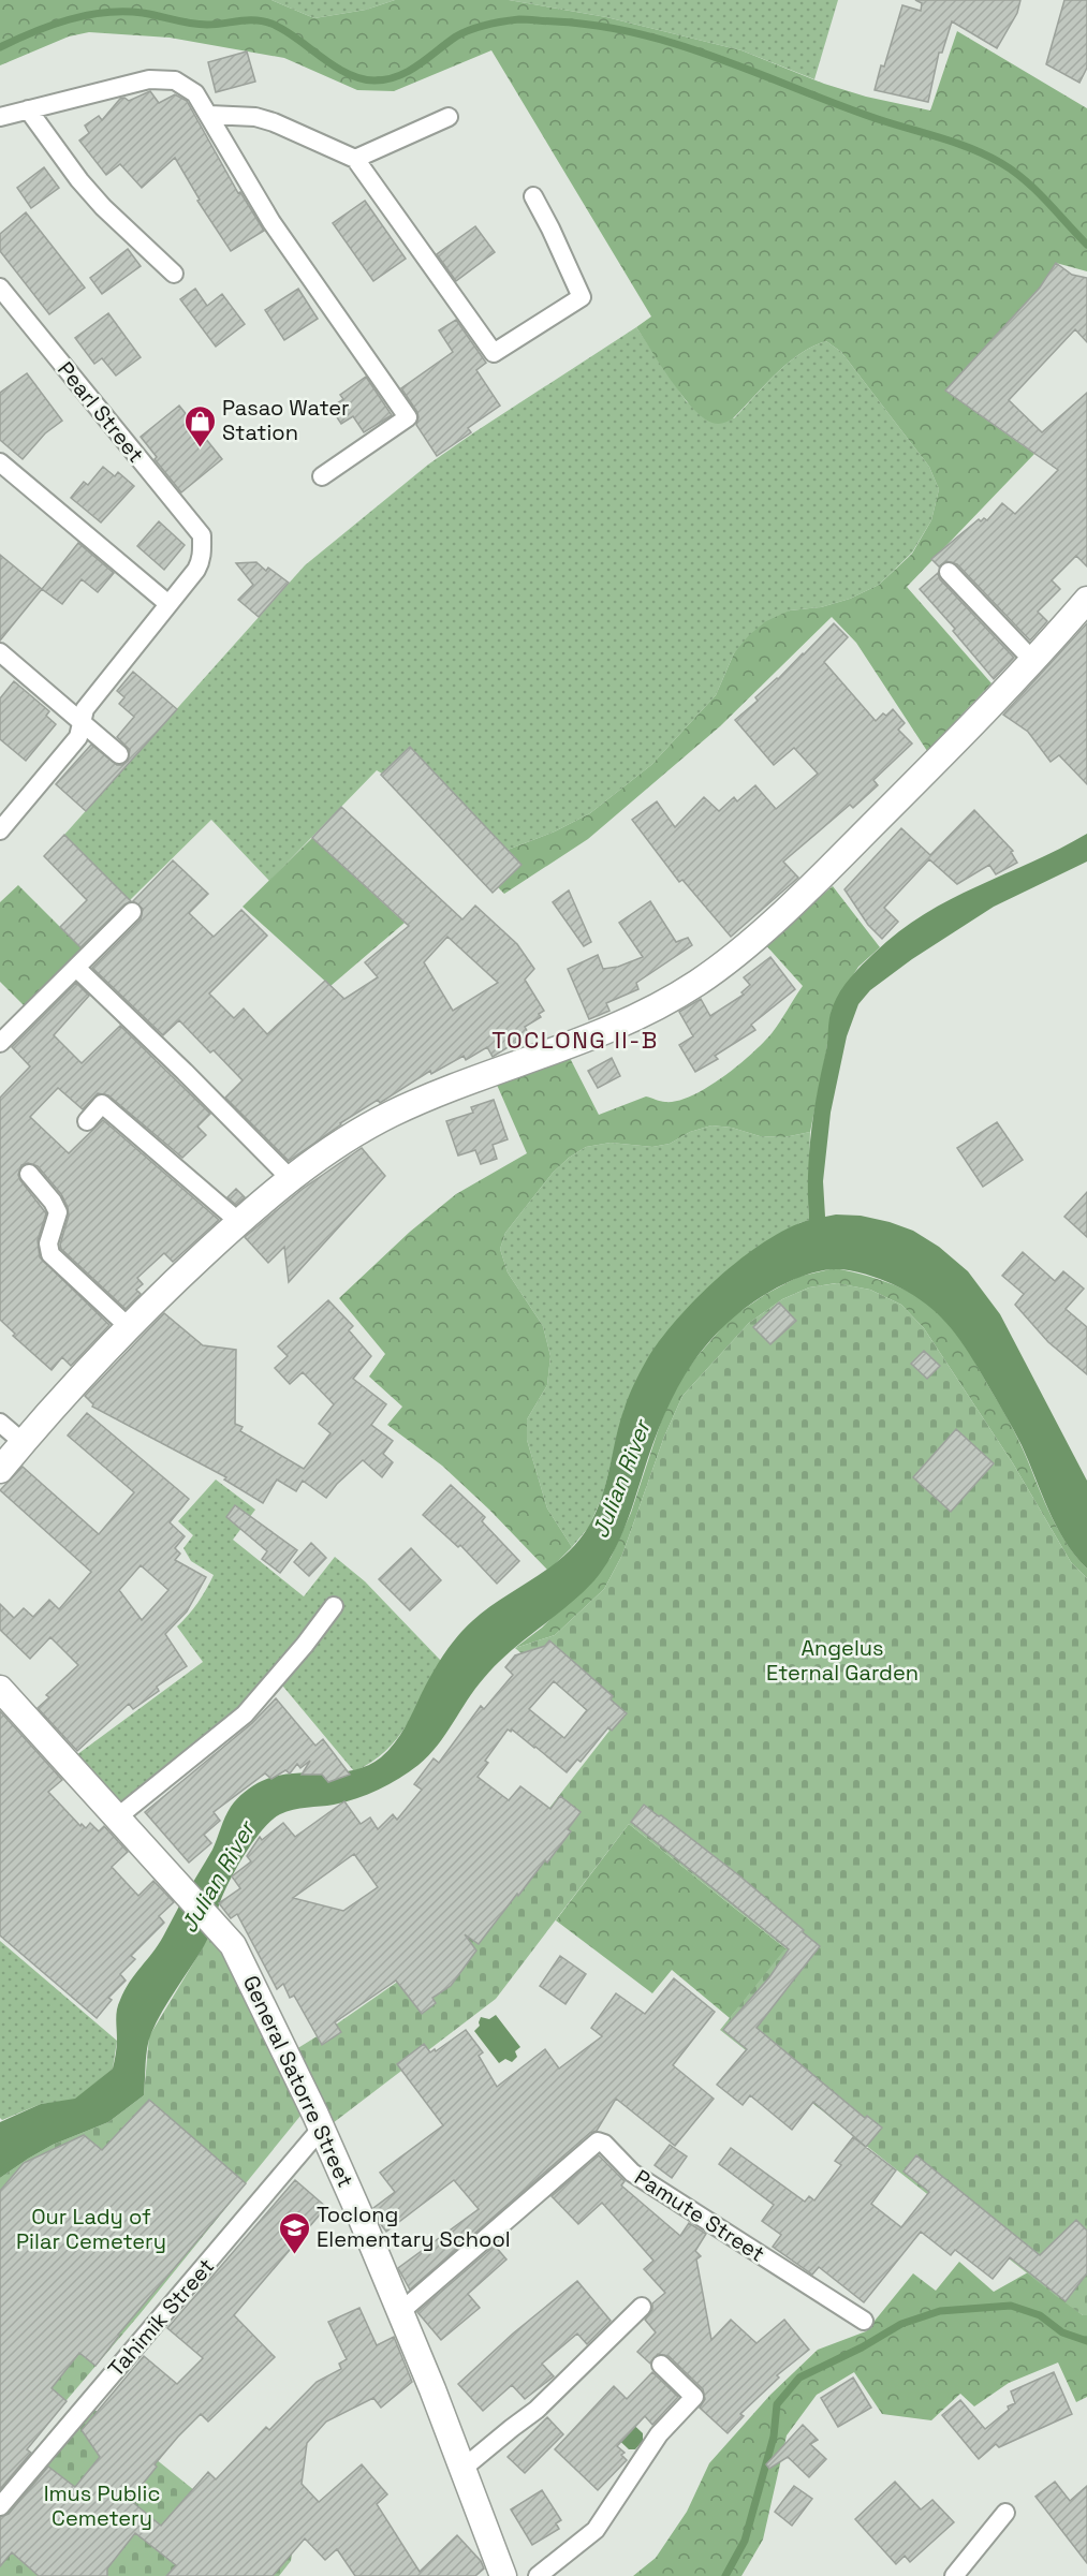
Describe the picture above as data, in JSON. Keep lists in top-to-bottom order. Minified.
{"streets":{"street":["Pearl Street","General Satorre Street","Pamute Street","Tahimik Street"]},"crossings":[["General Satorre Street","Pamute Street"],["General Satorre Street","Tahimik Street"]],"districts":["TOCLONG II-B"],"water":["Julian River"],"parks":["Angelus Eternal Garden","Our Lady of Pilar Cemetery","Imus Public Cemetery"],"places":{"shop":["Pasao Water Station"],"school or university":["Toclong Elementary School"]}}
